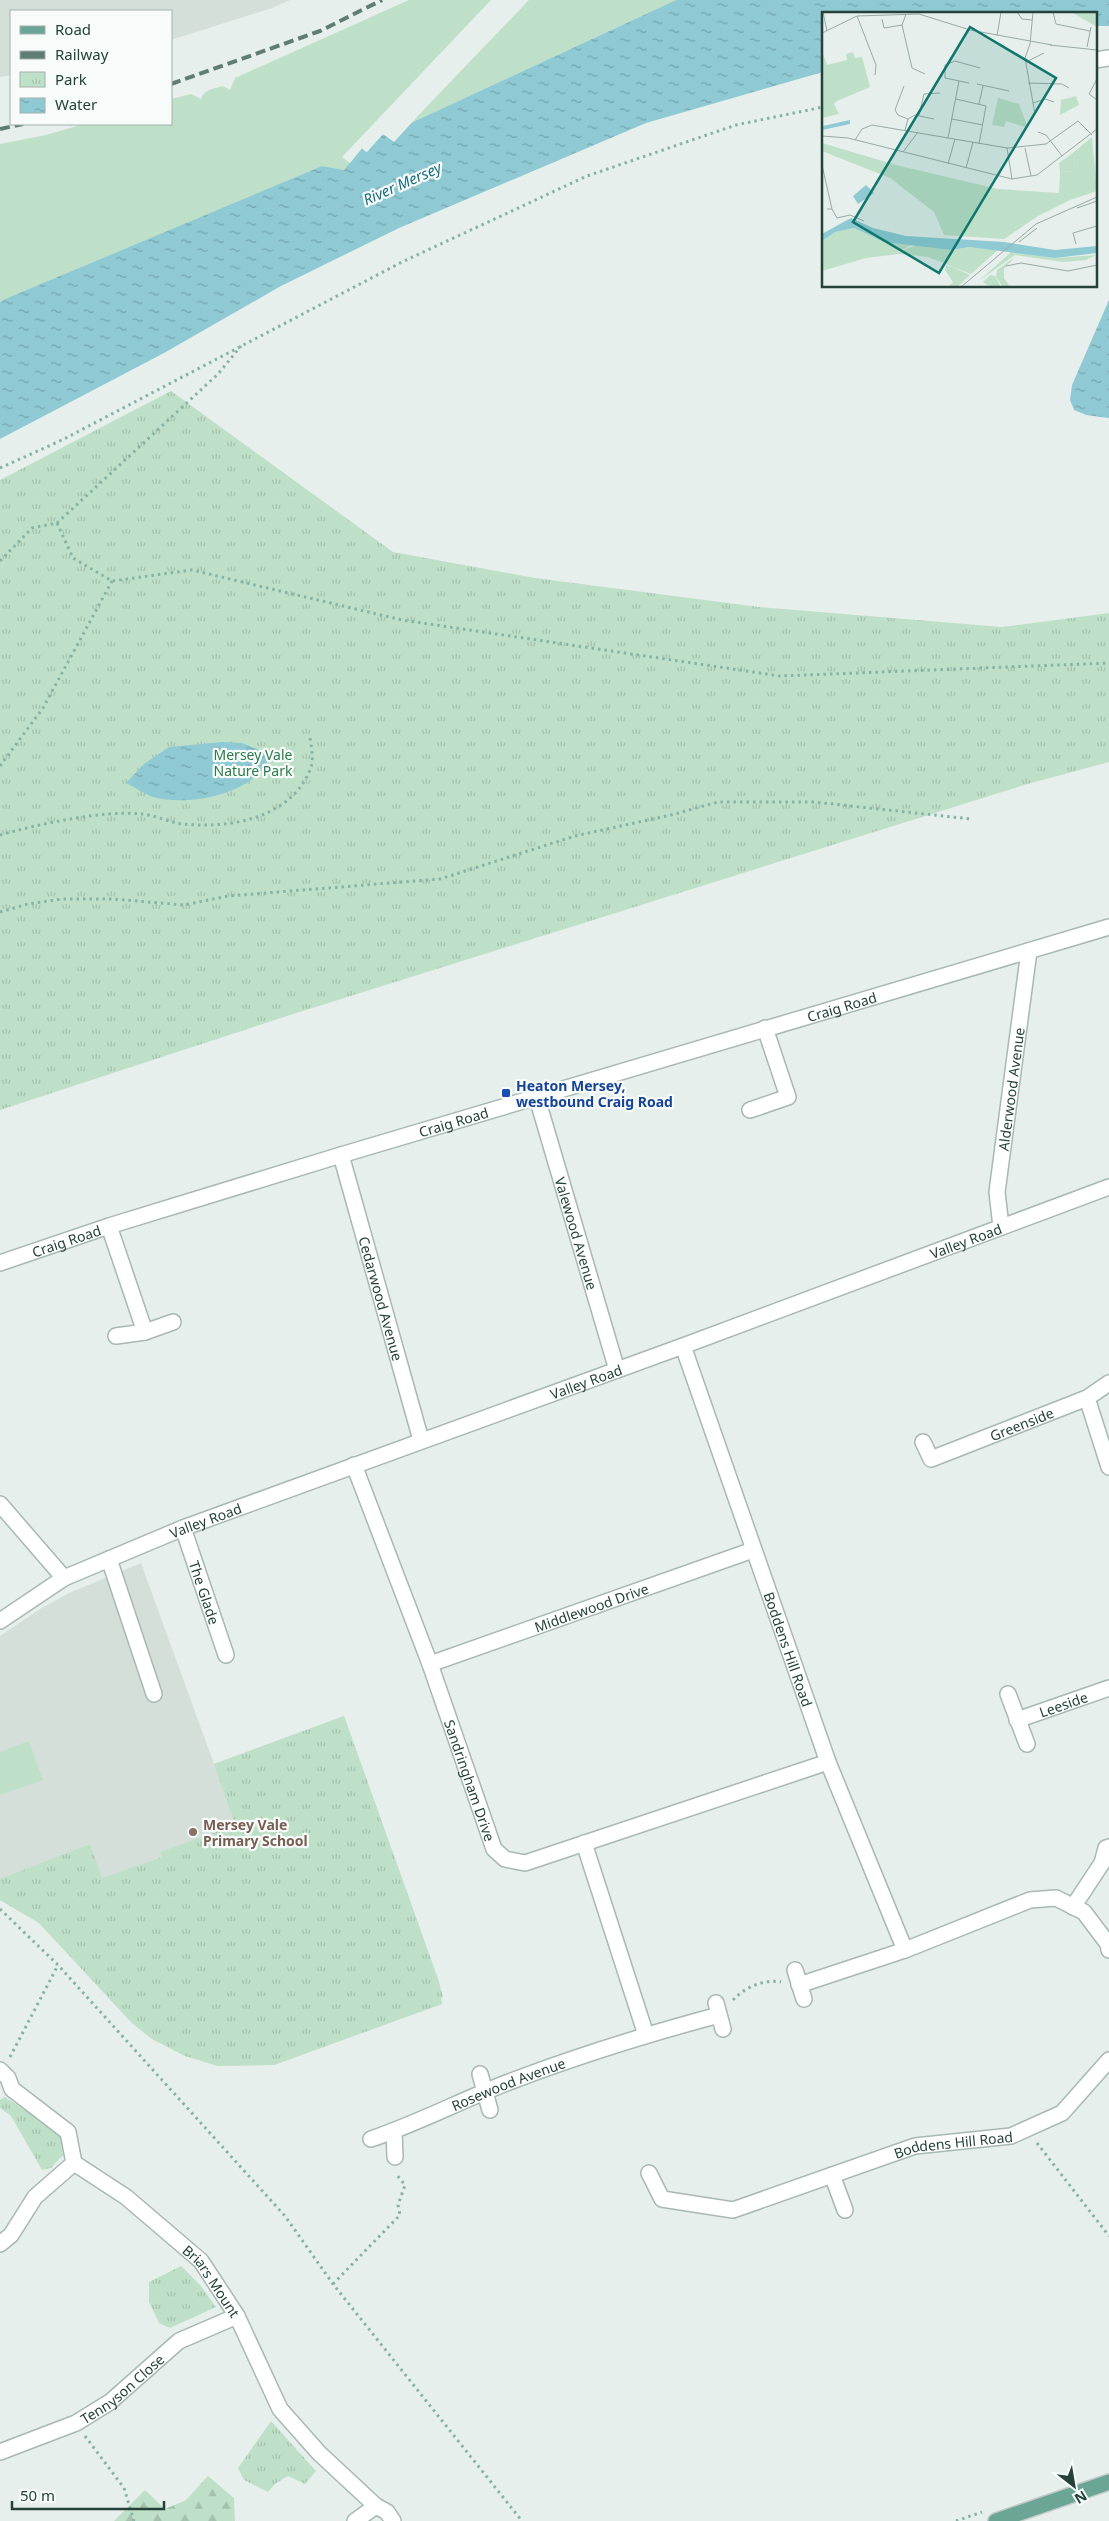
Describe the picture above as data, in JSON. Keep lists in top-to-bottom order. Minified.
{"streets":{"street":["Craig Road","Alderwood Avenue","Valewood Avenue","Valley Road","Cedarwood Avenue","Greenside","The Glade","Middlewood Drive","Boddens Hill Road","Leeside","Sandringham Drive","Rosewood Avenue","Briars Mount","Tennyson Close"]},"crossings":[["Craig Road","Alderwood Avenue"],["Craig Road","Valewood Avenue"],["Craig Road","Cedarwood Avenue"],["Alderwood Avenue","Valley Road"],["Valewood Avenue","Valley Road"],["Valley Road","Cedarwood Avenue"],["Valley Road","The Glade"],["Valley Road","Boddens Hill Road"],["Valley Road","Sandringham Drive"],["Middlewood Drive","Boddens Hill Road"],["Middlewood Drive","Sandringham Drive"],["Boddens Hill Road","Sandringham Drive"],["Briars Mount","Tennyson Close"]],"water":["River Mersey"],"parks":["Mersey Vale Nature Park"],"places":{"transit":["Heaton Mersey, westbound Craig Road"],"other":["Mersey Vale Primary School"]},"legend":["Road","Railway","Park","Water"],"scale_bar":"50 m","north":"bottom right"}
